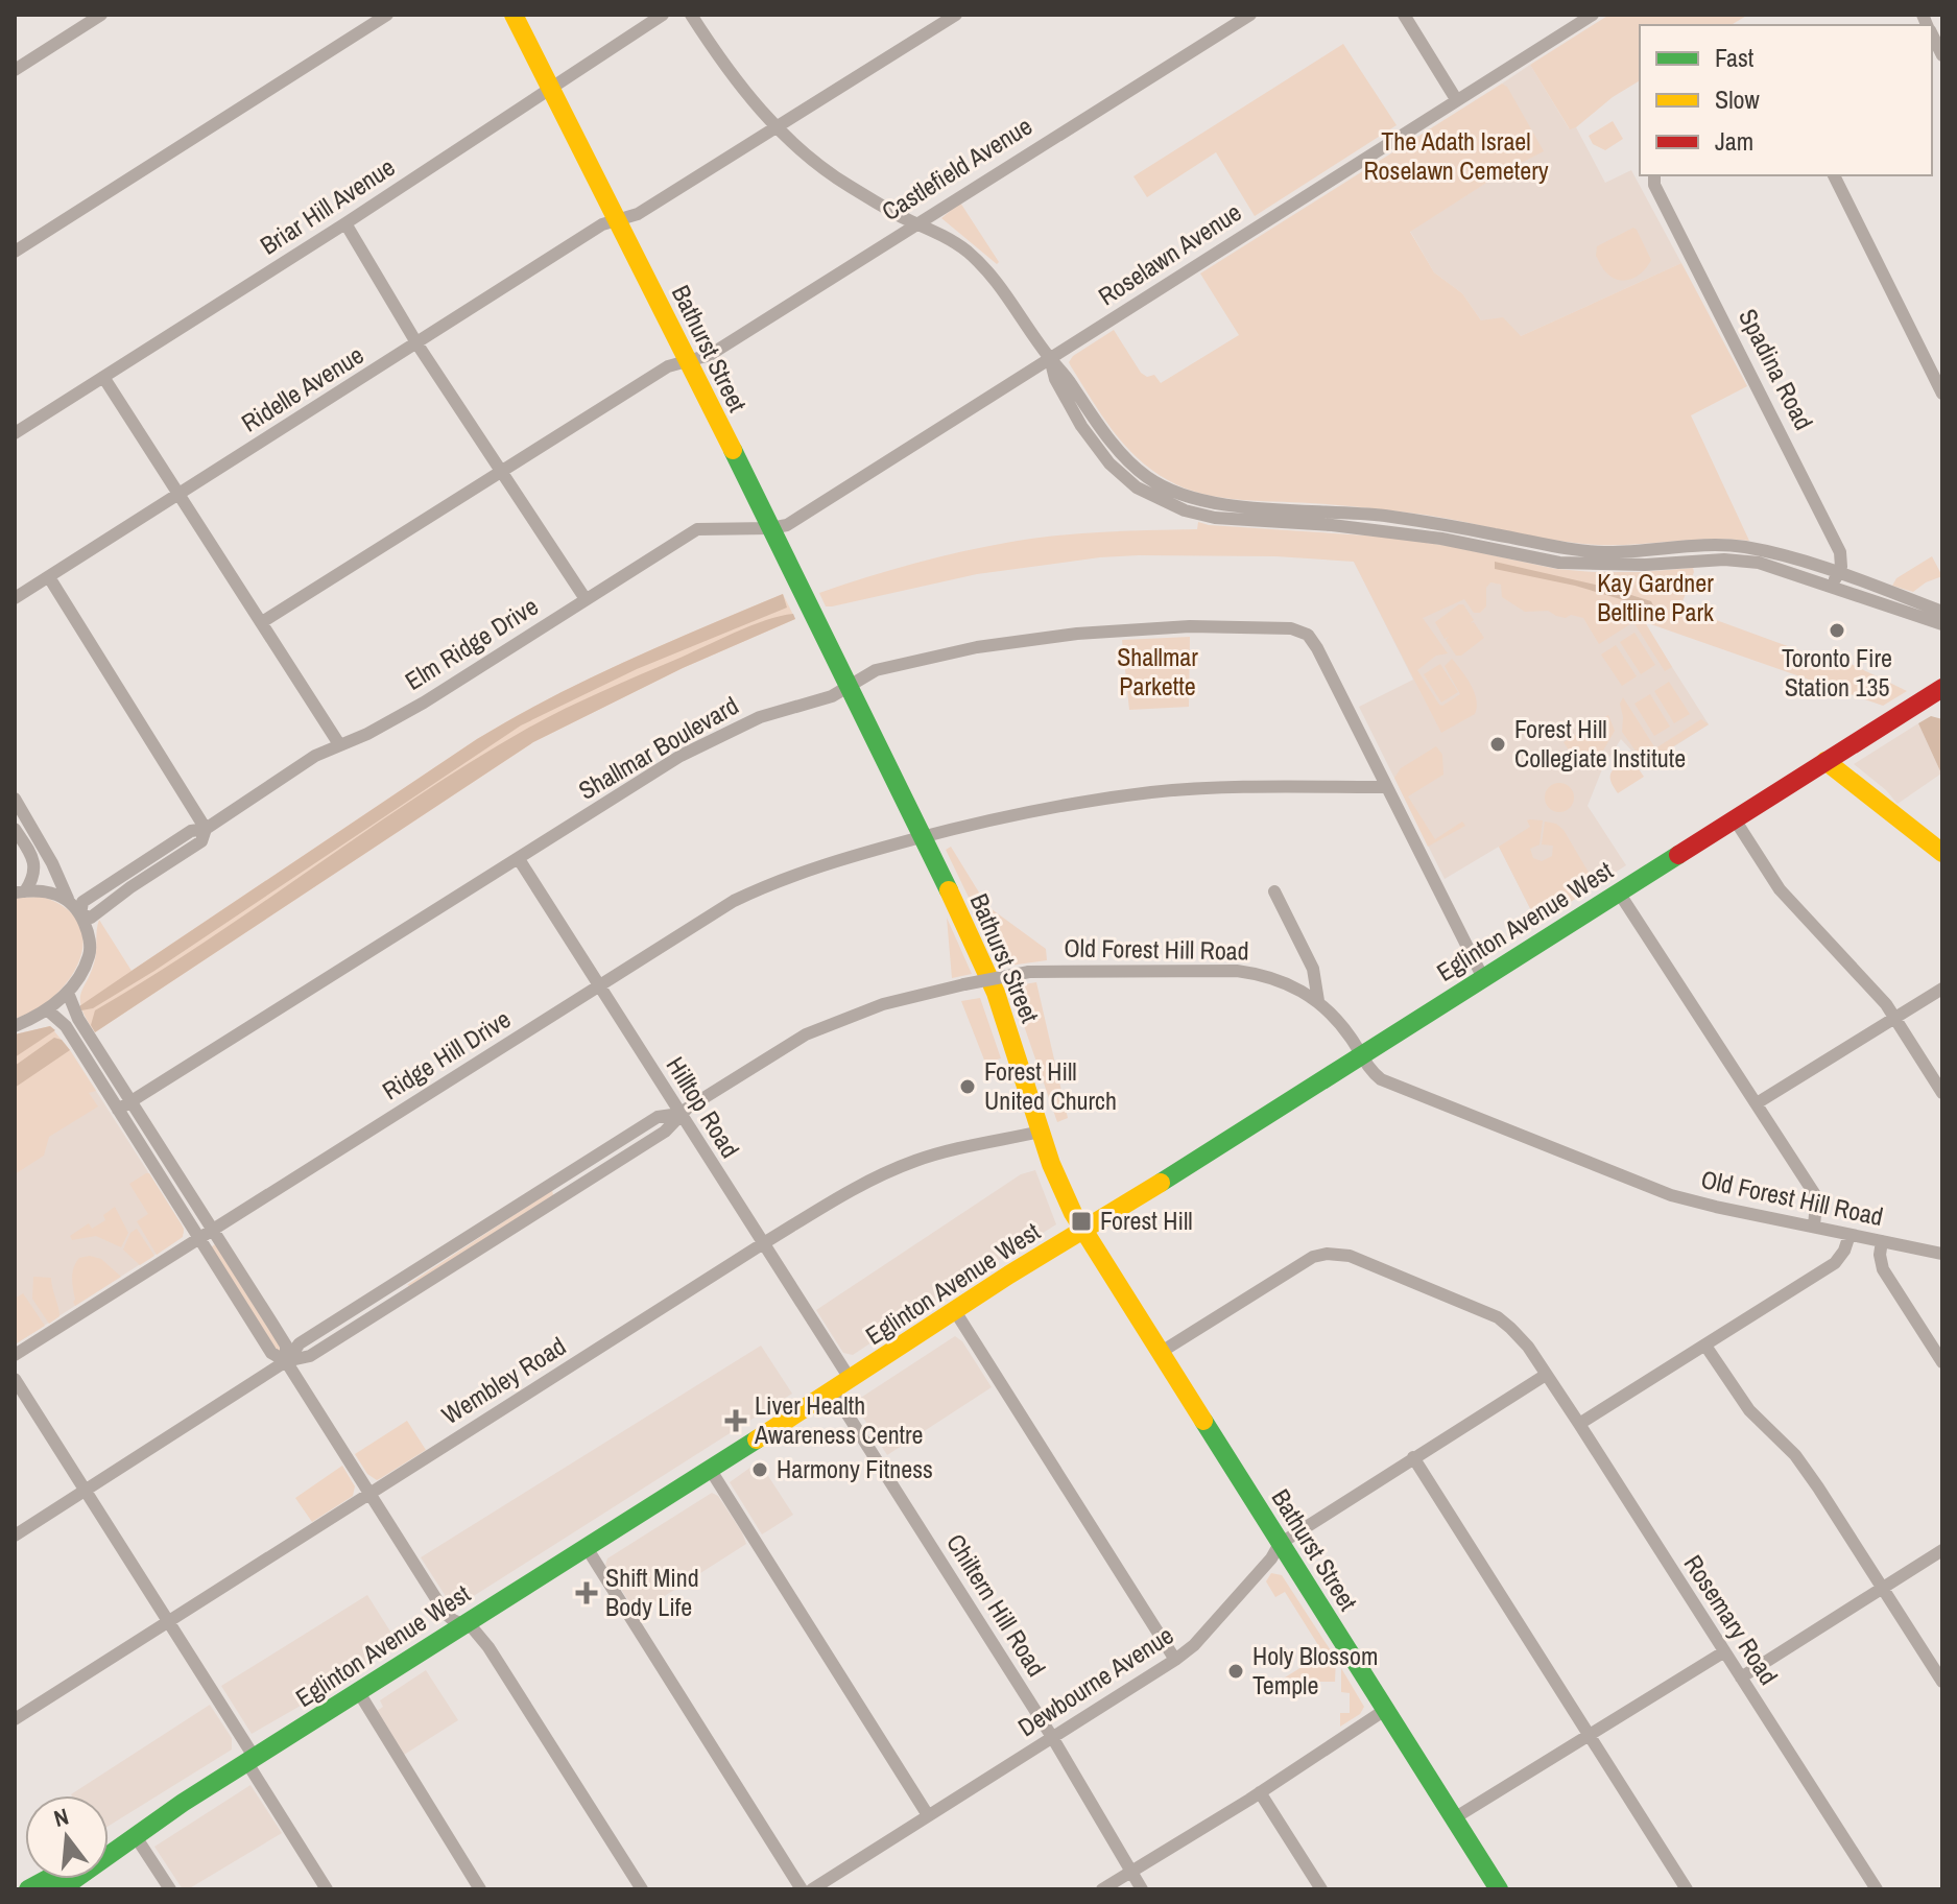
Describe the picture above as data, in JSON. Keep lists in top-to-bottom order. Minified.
{"streets":{"main road":["Bathurst Street","Eglinton Avenue West"],"street":["Castlefield Avenue","Briar Hill Avenue","Roselawn Avenue","Spadina Road","Ridelle Avenue","Elm Ridge Drive","Shallmar Boulevard","Old Forest Hill Road","Ridge Hill Drive","Hilltop Road","Wembley Road","Chiltern Hill Road","Rosemary Road","Dewbourne Avenue"]},"crossings":[["Castlefield Avenue","Bathurst Street"],["Briar Hill Avenue","Bathurst Street"],["Roselawn Avenue","Bathurst Street"],["Roselawn Avenue","Elm Ridge Drive"],["Bathurst Street","Ridelle Avenue"],["Bathurst Street","Elm Ridge Drive"],["Bathurst Street","Shallmar Boulevard"],["Bathurst Street","Eglinton Avenue West"],["Bathurst Street","Ridge Hill Drive"],["Bathurst Street","Wembley Road"],["Bathurst Street","Rosemary Road"],["Bathurst Street","Dewbourne Avenue"],["Shallmar Boulevard","Ridge Hill Drive"],["Shallmar Boulevard","Hilltop Road"],["Eglinton Avenue West","Old Forest Hill Road"],["Eglinton Avenue West","Hilltop Road"],["Eglinton Avenue West","Chiltern Hill Road"],["Old Forest Hill Road","Hilltop Road"],["Ridge Hill Drive","Hilltop Road"],["Hilltop Road","Wembley Road"],["Chiltern Hill Road","Dewbourne Avenue"],["Rosemary Road","Dewbourne Avenue"]],"parks":["The Adath Israel Roselawn Cemetery","Kay Gardner Beltline Park","Shallmar Parkette"],"places":{"other":["Toronto Fire Station 135","Forest Hill Collegiate Institute","Forest Hill United Church","Harmony Fitness","Holy Blossom Temple"],"transit":["Forest Hill"],"health":["Liver Health Awareness Centre","Shift Mind Body Life"]},"legend":["Fast","Slow","Jam"],"north":"top"}
